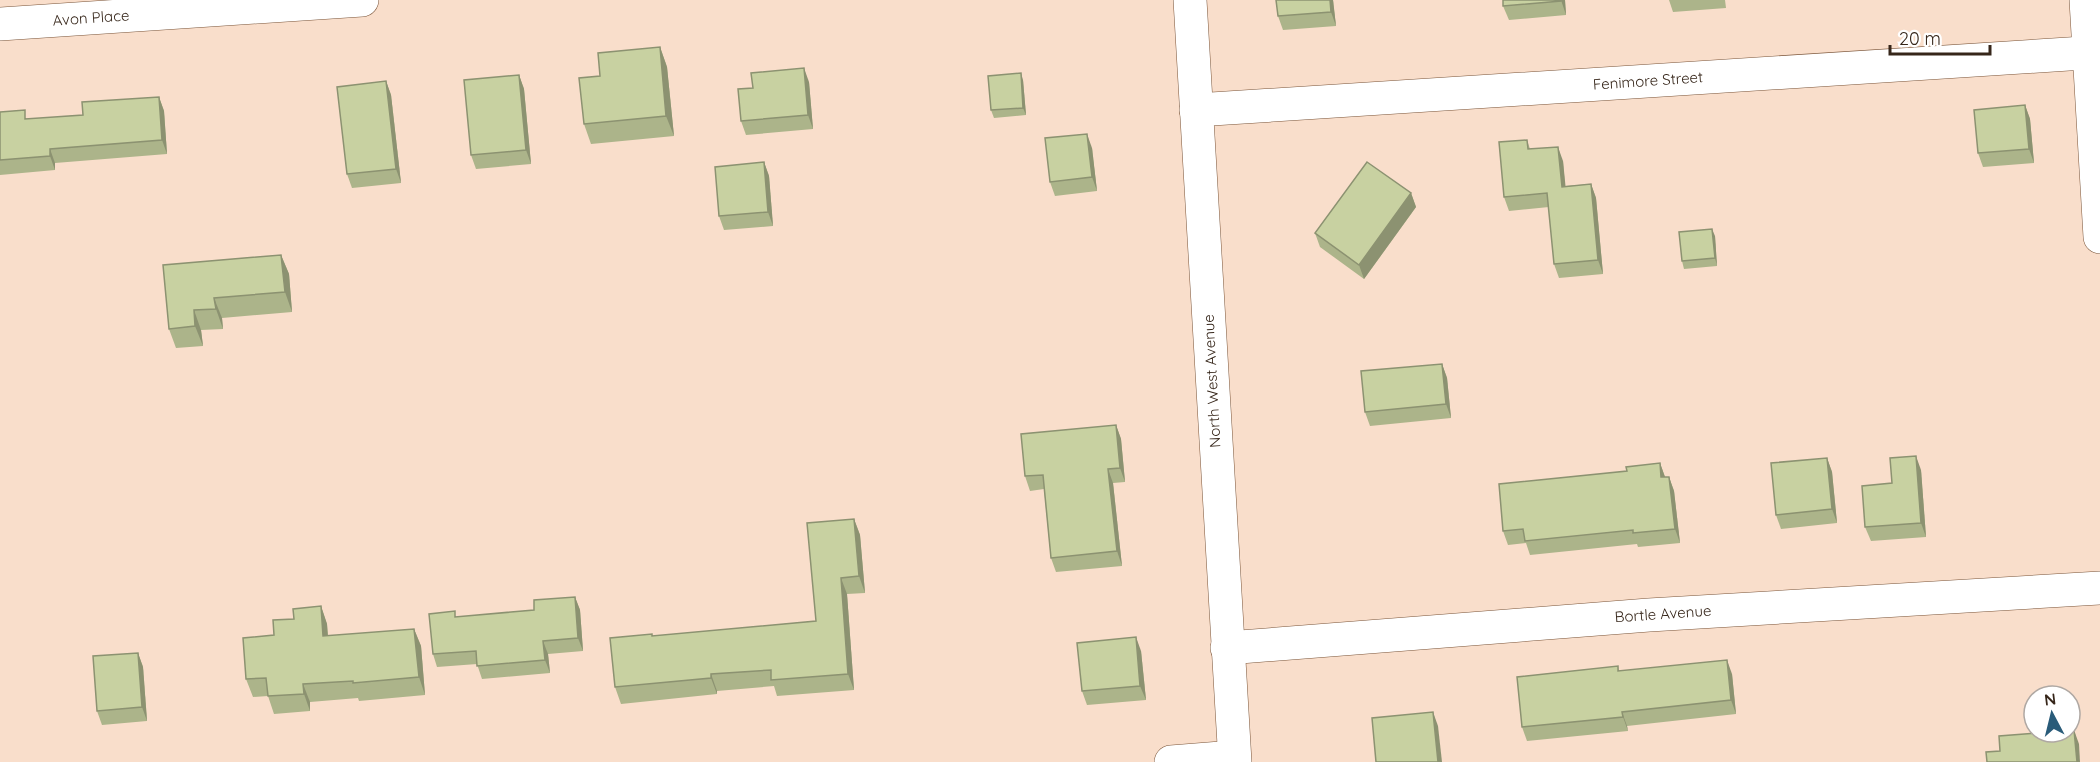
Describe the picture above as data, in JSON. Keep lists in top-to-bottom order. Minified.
{"streets":{"street":["Avon Place","Fenimore Street","North West Avenue","Bortle Avenue"]},"crossings":[["Fenimore Street","North West Avenue"],["North West Avenue","Bortle Avenue"]],"scale_bar":"20 m","north":"top"}
